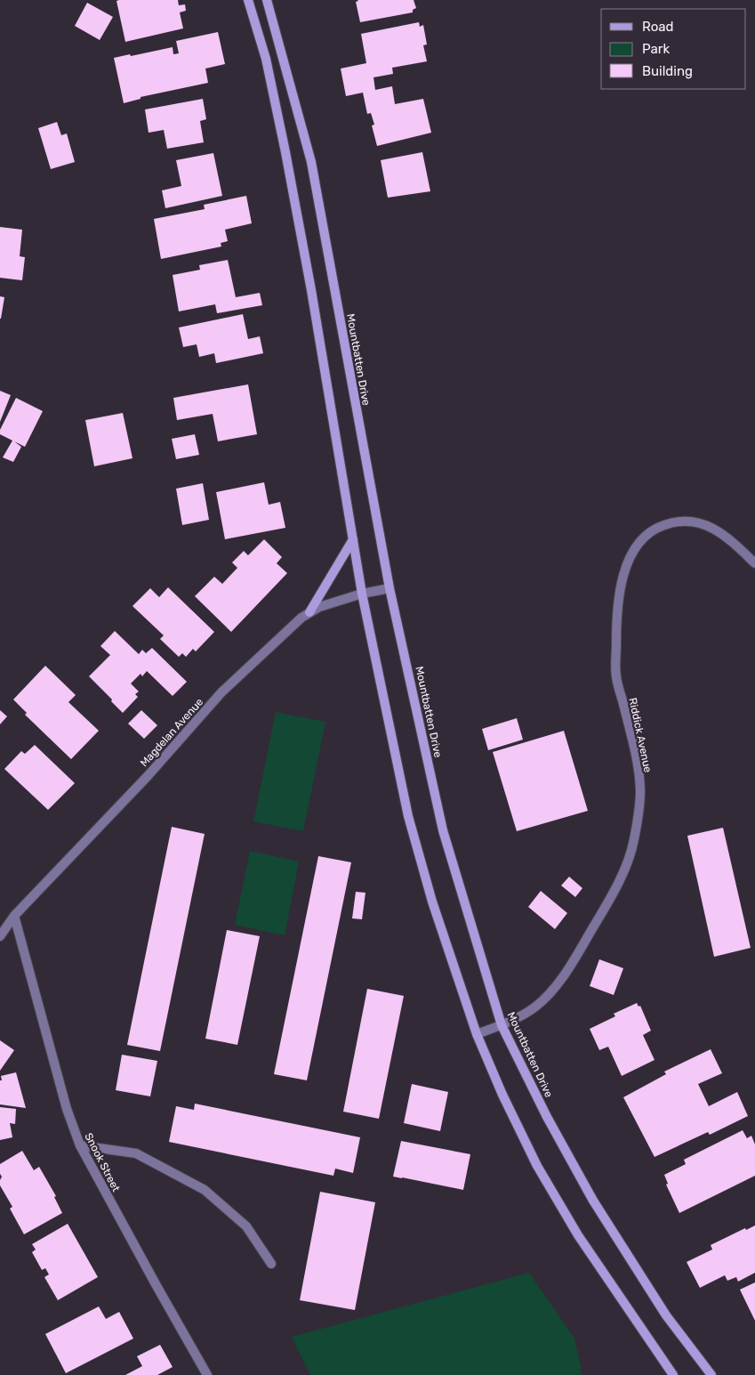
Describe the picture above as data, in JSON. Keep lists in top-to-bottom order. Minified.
{"streets":{"main road":["Mountbatten Drive"],"street":["Magdelan Avenue","Riddick Avenue","Snook Street"]},"crossings":[["Mountbatten Drive","Magdelan Avenue"],["Mountbatten Drive","Riddick Avenue"],["Magdelan Avenue","Snook Street"]],"legend":["Road","Park","Building"]}
